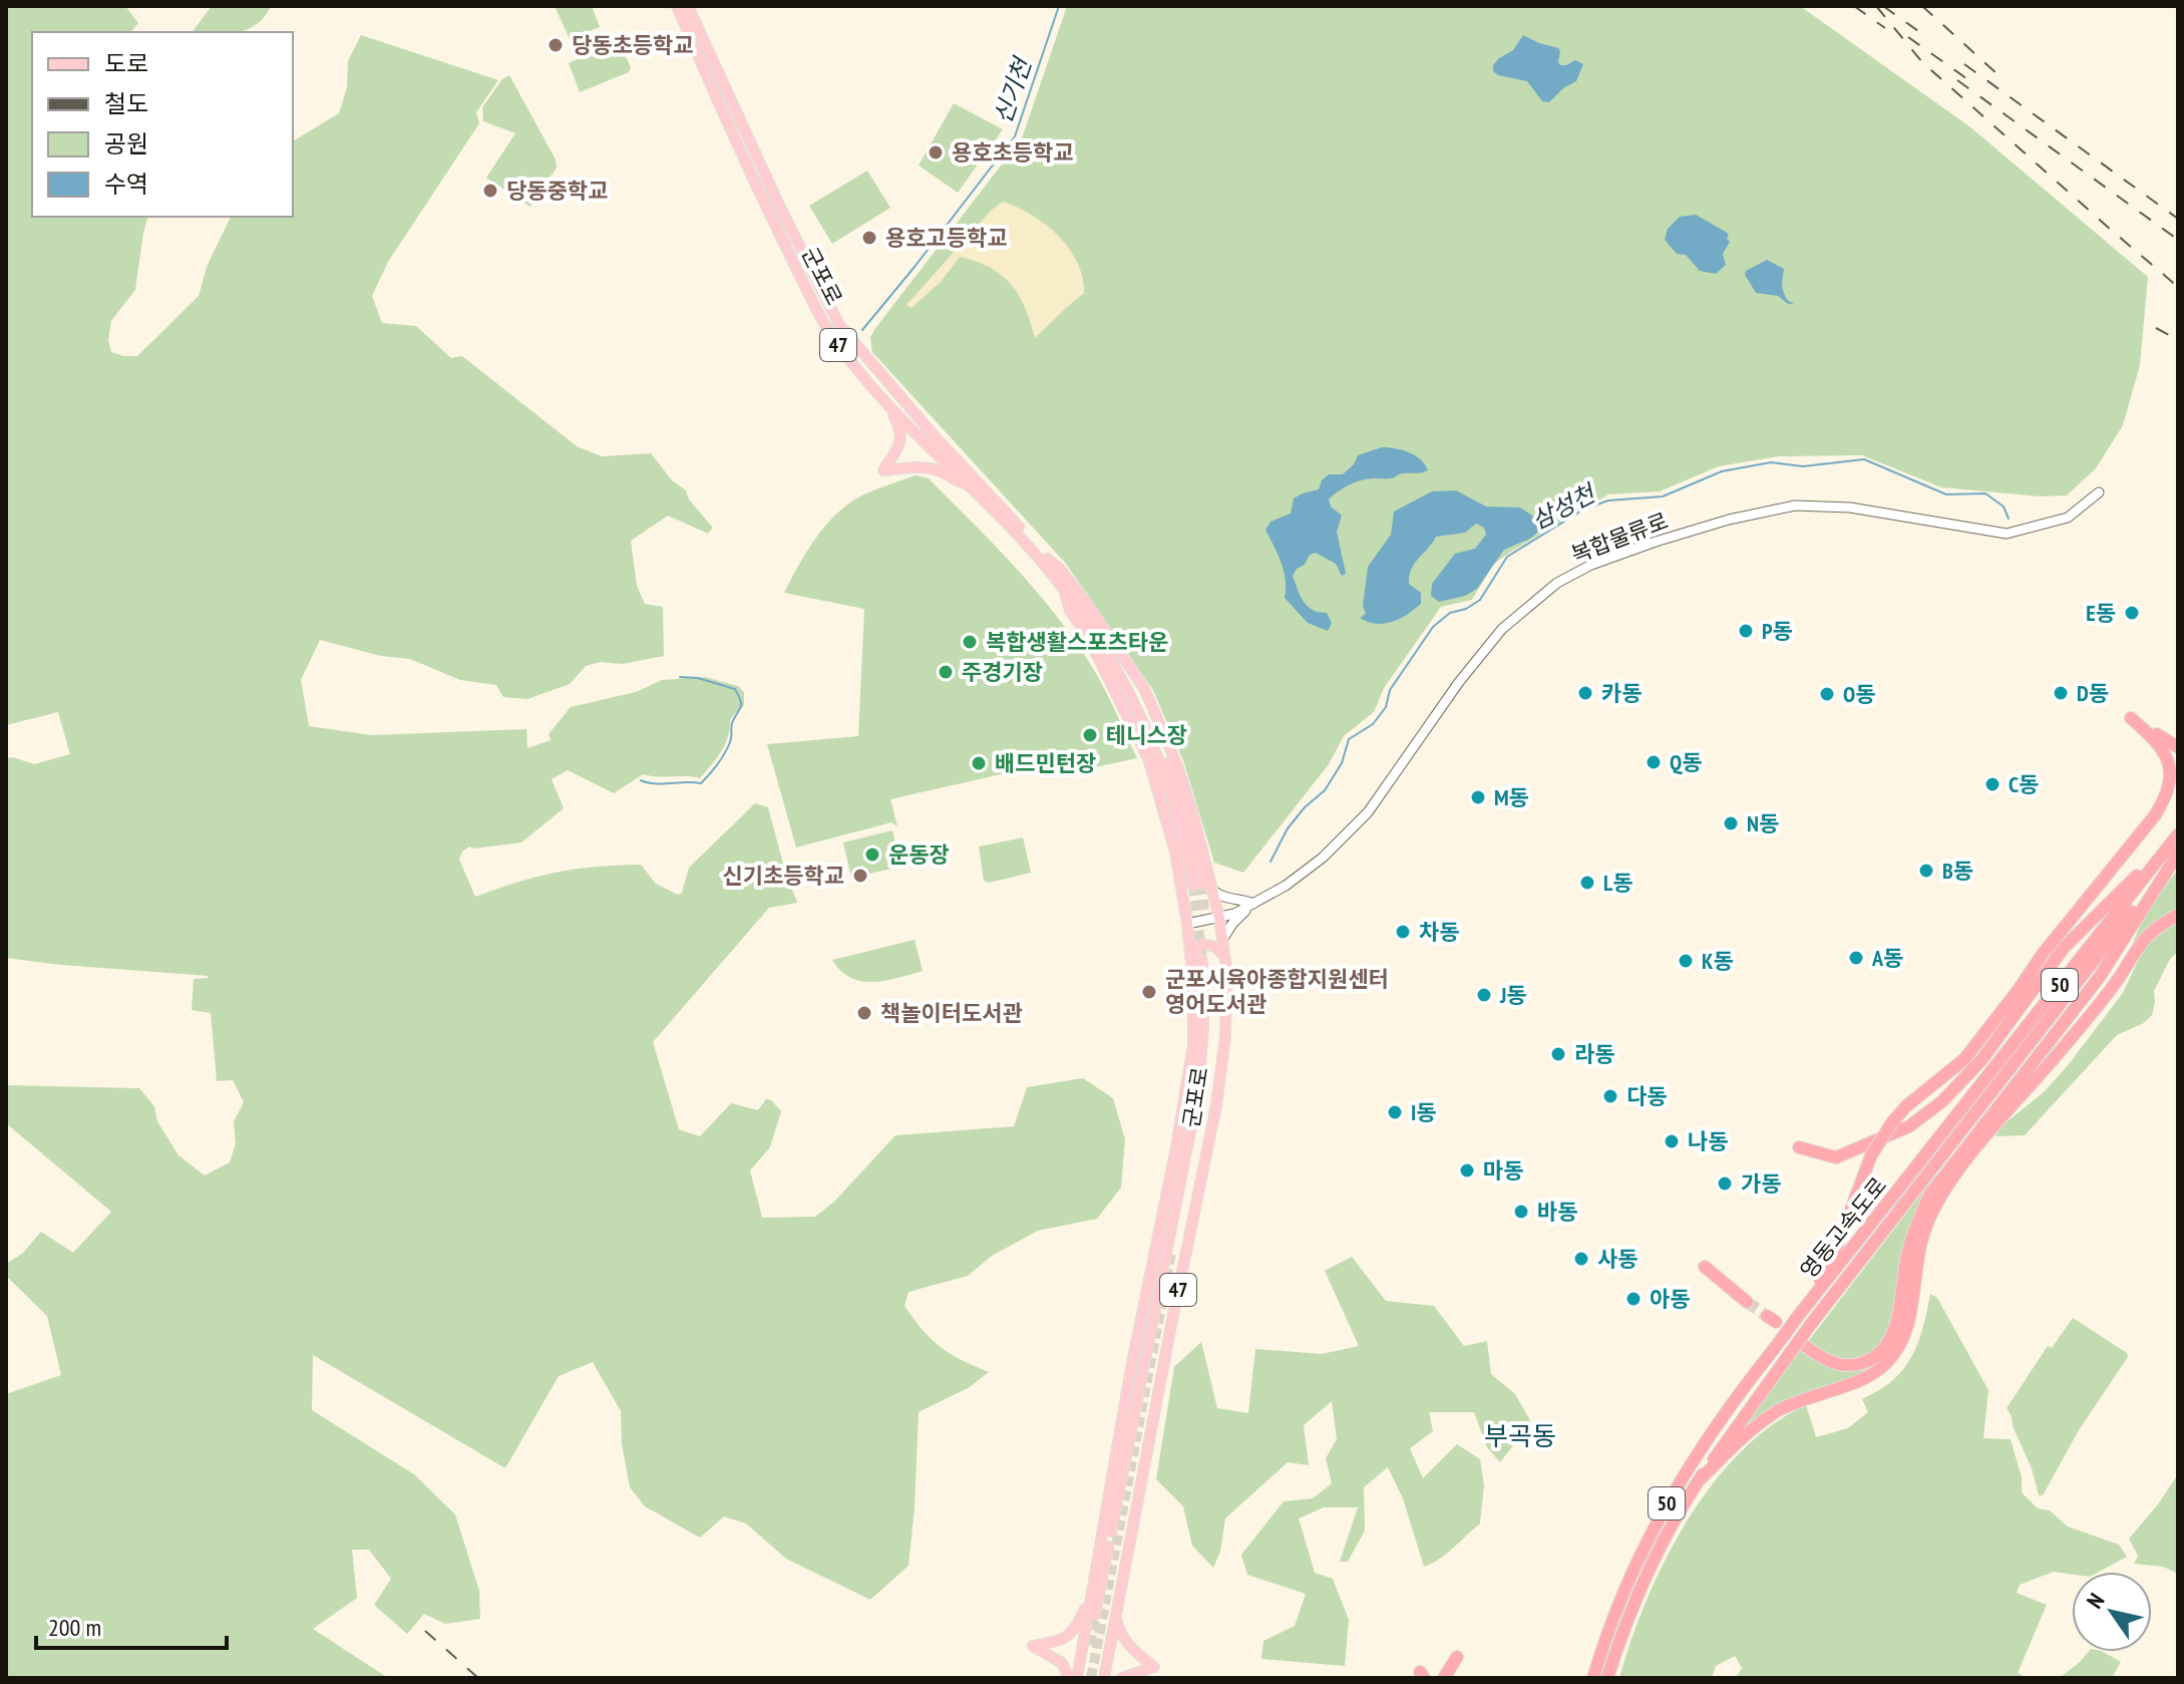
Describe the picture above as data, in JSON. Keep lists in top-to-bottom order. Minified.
{"streets":{"highway":["50","영동고속도로"],"main road":["군포로","47","복합물류로"]},"crossings":[["군포로","복합물류로"]],"districts":["부곡동"],"water":["신기천","삼성천"],"places":["당동초등학교","용호초등학교","당동중학교","용호고등학교","E동","P동","복합생활스포츠타운","주경기장","카동","D동","O동","테니스장","Q동","배드민턴장","C동","M동","N동","운동장","B동","신기초등학교","L동","차동","A동","K동","군포시육아종합지원센터 영어도서관","J동","책놀이터도서관","라동","다동","I동","나동","마동","가동","바동","사동","아동"],"legend":["도로","철도","공원","수역"],"scale_bar":"200 m","north":"top left"}
